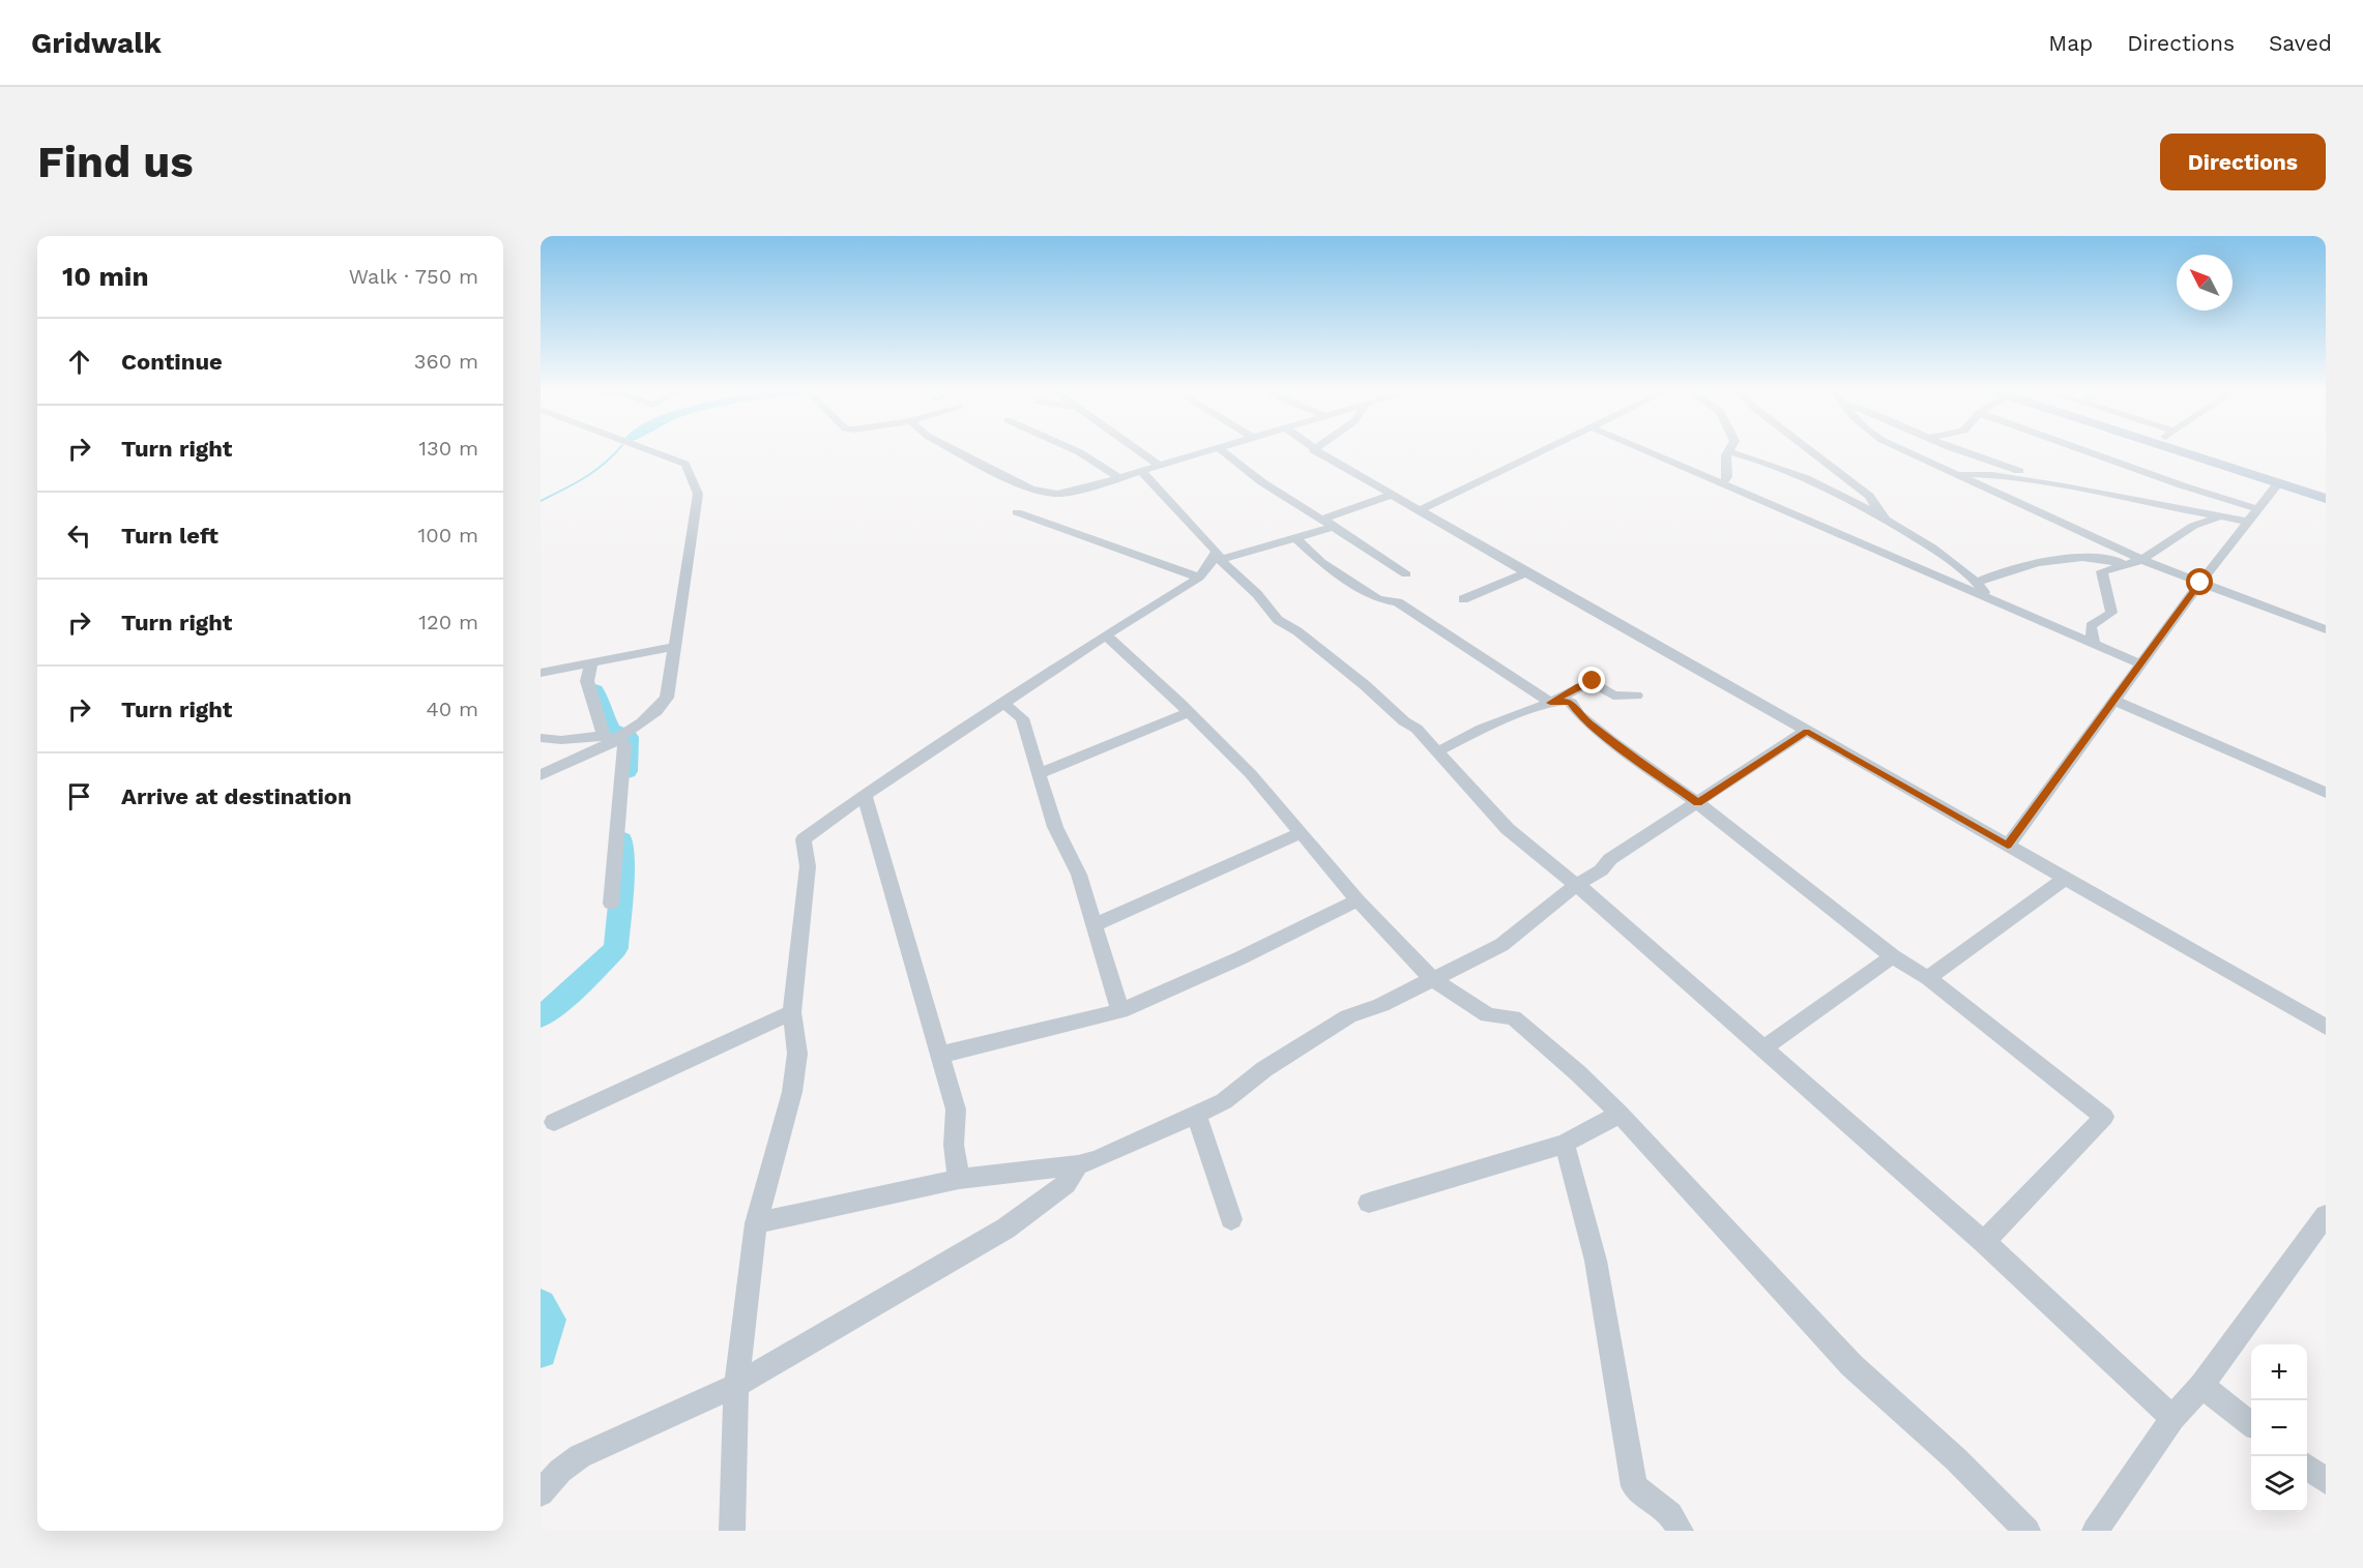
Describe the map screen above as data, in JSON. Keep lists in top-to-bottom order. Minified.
{"north":"top left","page":{"header":"Gridwalk","nav":["Map","Directions","Saved"],"buttons":"Directions","title":"Find us","heading":["10 min","Walk · 750 m"],"list":[["Continue","360 m"],["Turn right","130 m"],["Turn left","100 m"],["Turn right","120 m"],["Turn right","40 m"],"Arrive at destination"],"map_buttons":["+","−"]}}
